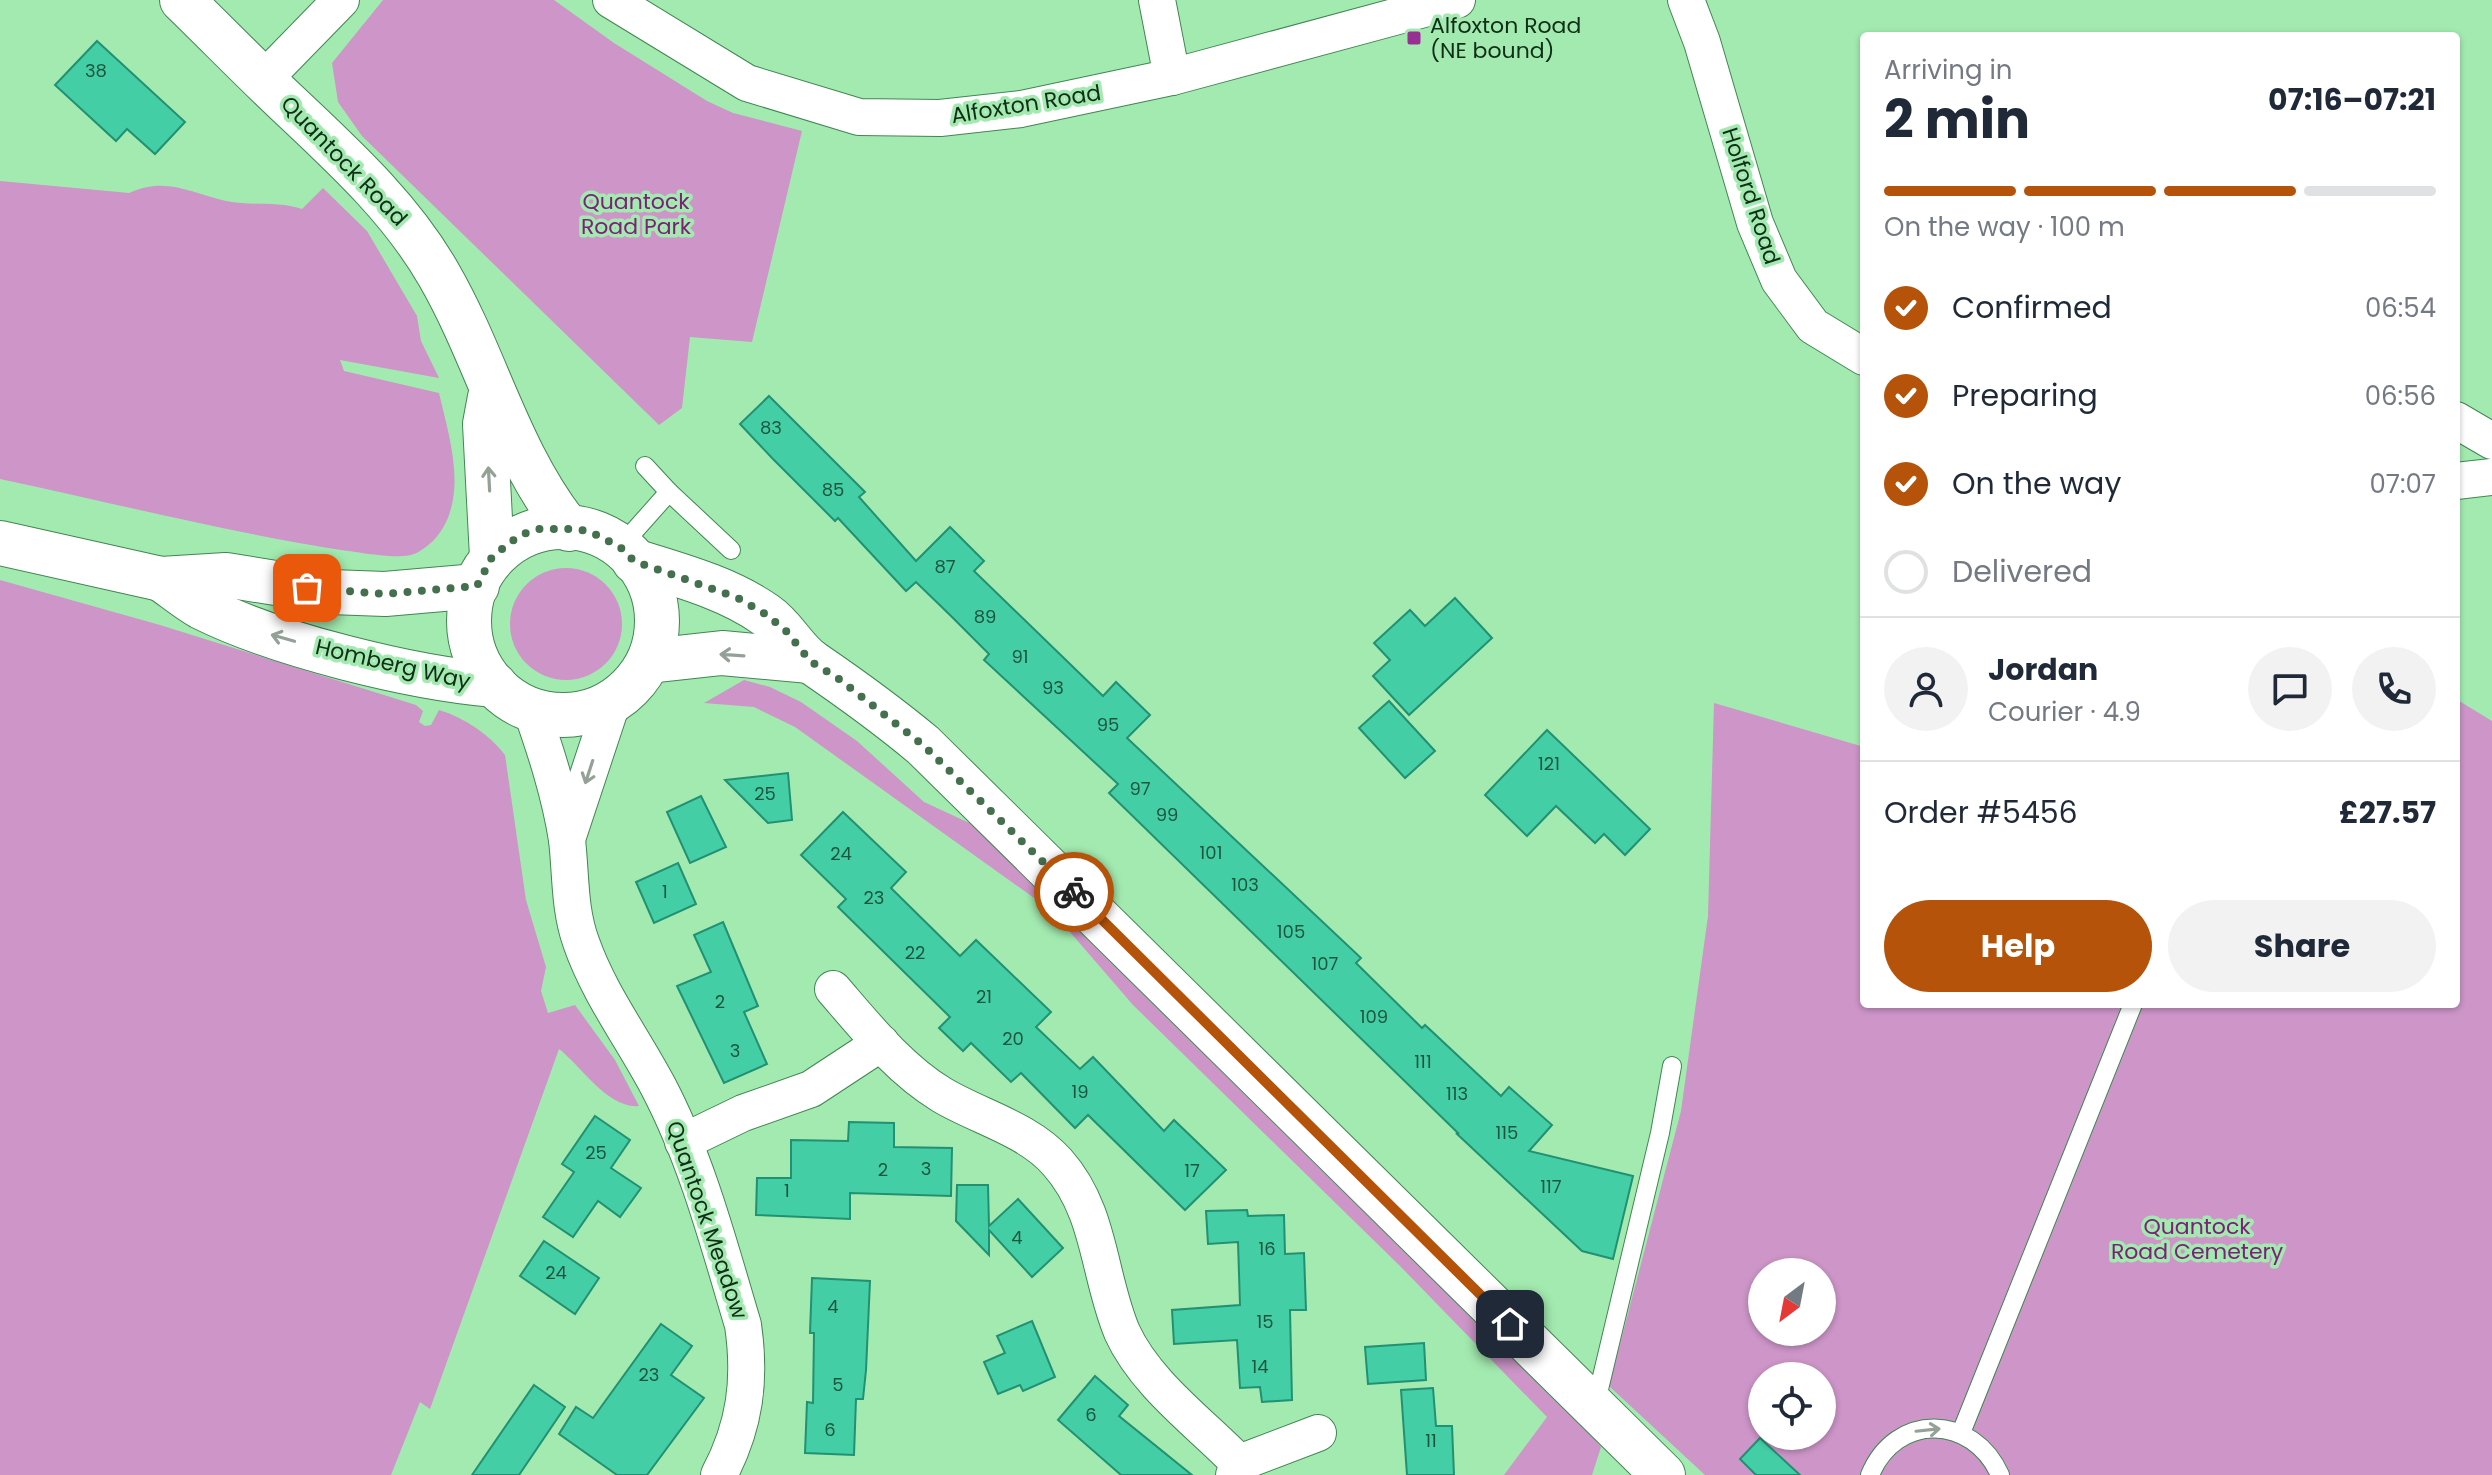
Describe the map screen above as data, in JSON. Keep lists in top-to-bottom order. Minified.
{"streets":{"main road":["Quantock Road","Homberg Way"],"street":["Alfoxton Road","Holford Road","Quantock Meadow"]},"crossings":[["Quantock Road","Homberg Way"],["Quantock Road","Quantock Meadow"],["Homberg Way","Quantock Meadow"]],"parks":["Quantock Road Park","Quantock Road Cemetery"],"places":{"transit":["Alfoxton Road (NE bound)"]},"house_numbers":["38","83","85","87","89","91","93","95","121","97","25","99","101","24","103","1","23","105","22","107","21","2","109","20","3","111","19","113","115","25","3","2","17","117","1","4","16","24","4","15","14","23","5","6","6","11"],"north":"bottom left","page":{"heading":["2 min","Arriving in","07:16–07:21"],"panel":["Jordan","Courier · 4.9","Order #5456","£27.57"],"bar":"On the way · 100 m","list":[["Confirmed","06:54"],["Preparing","06:56"],["On the way","07:07"],"Delivered"],"buttons":["Help","Share"]}}
